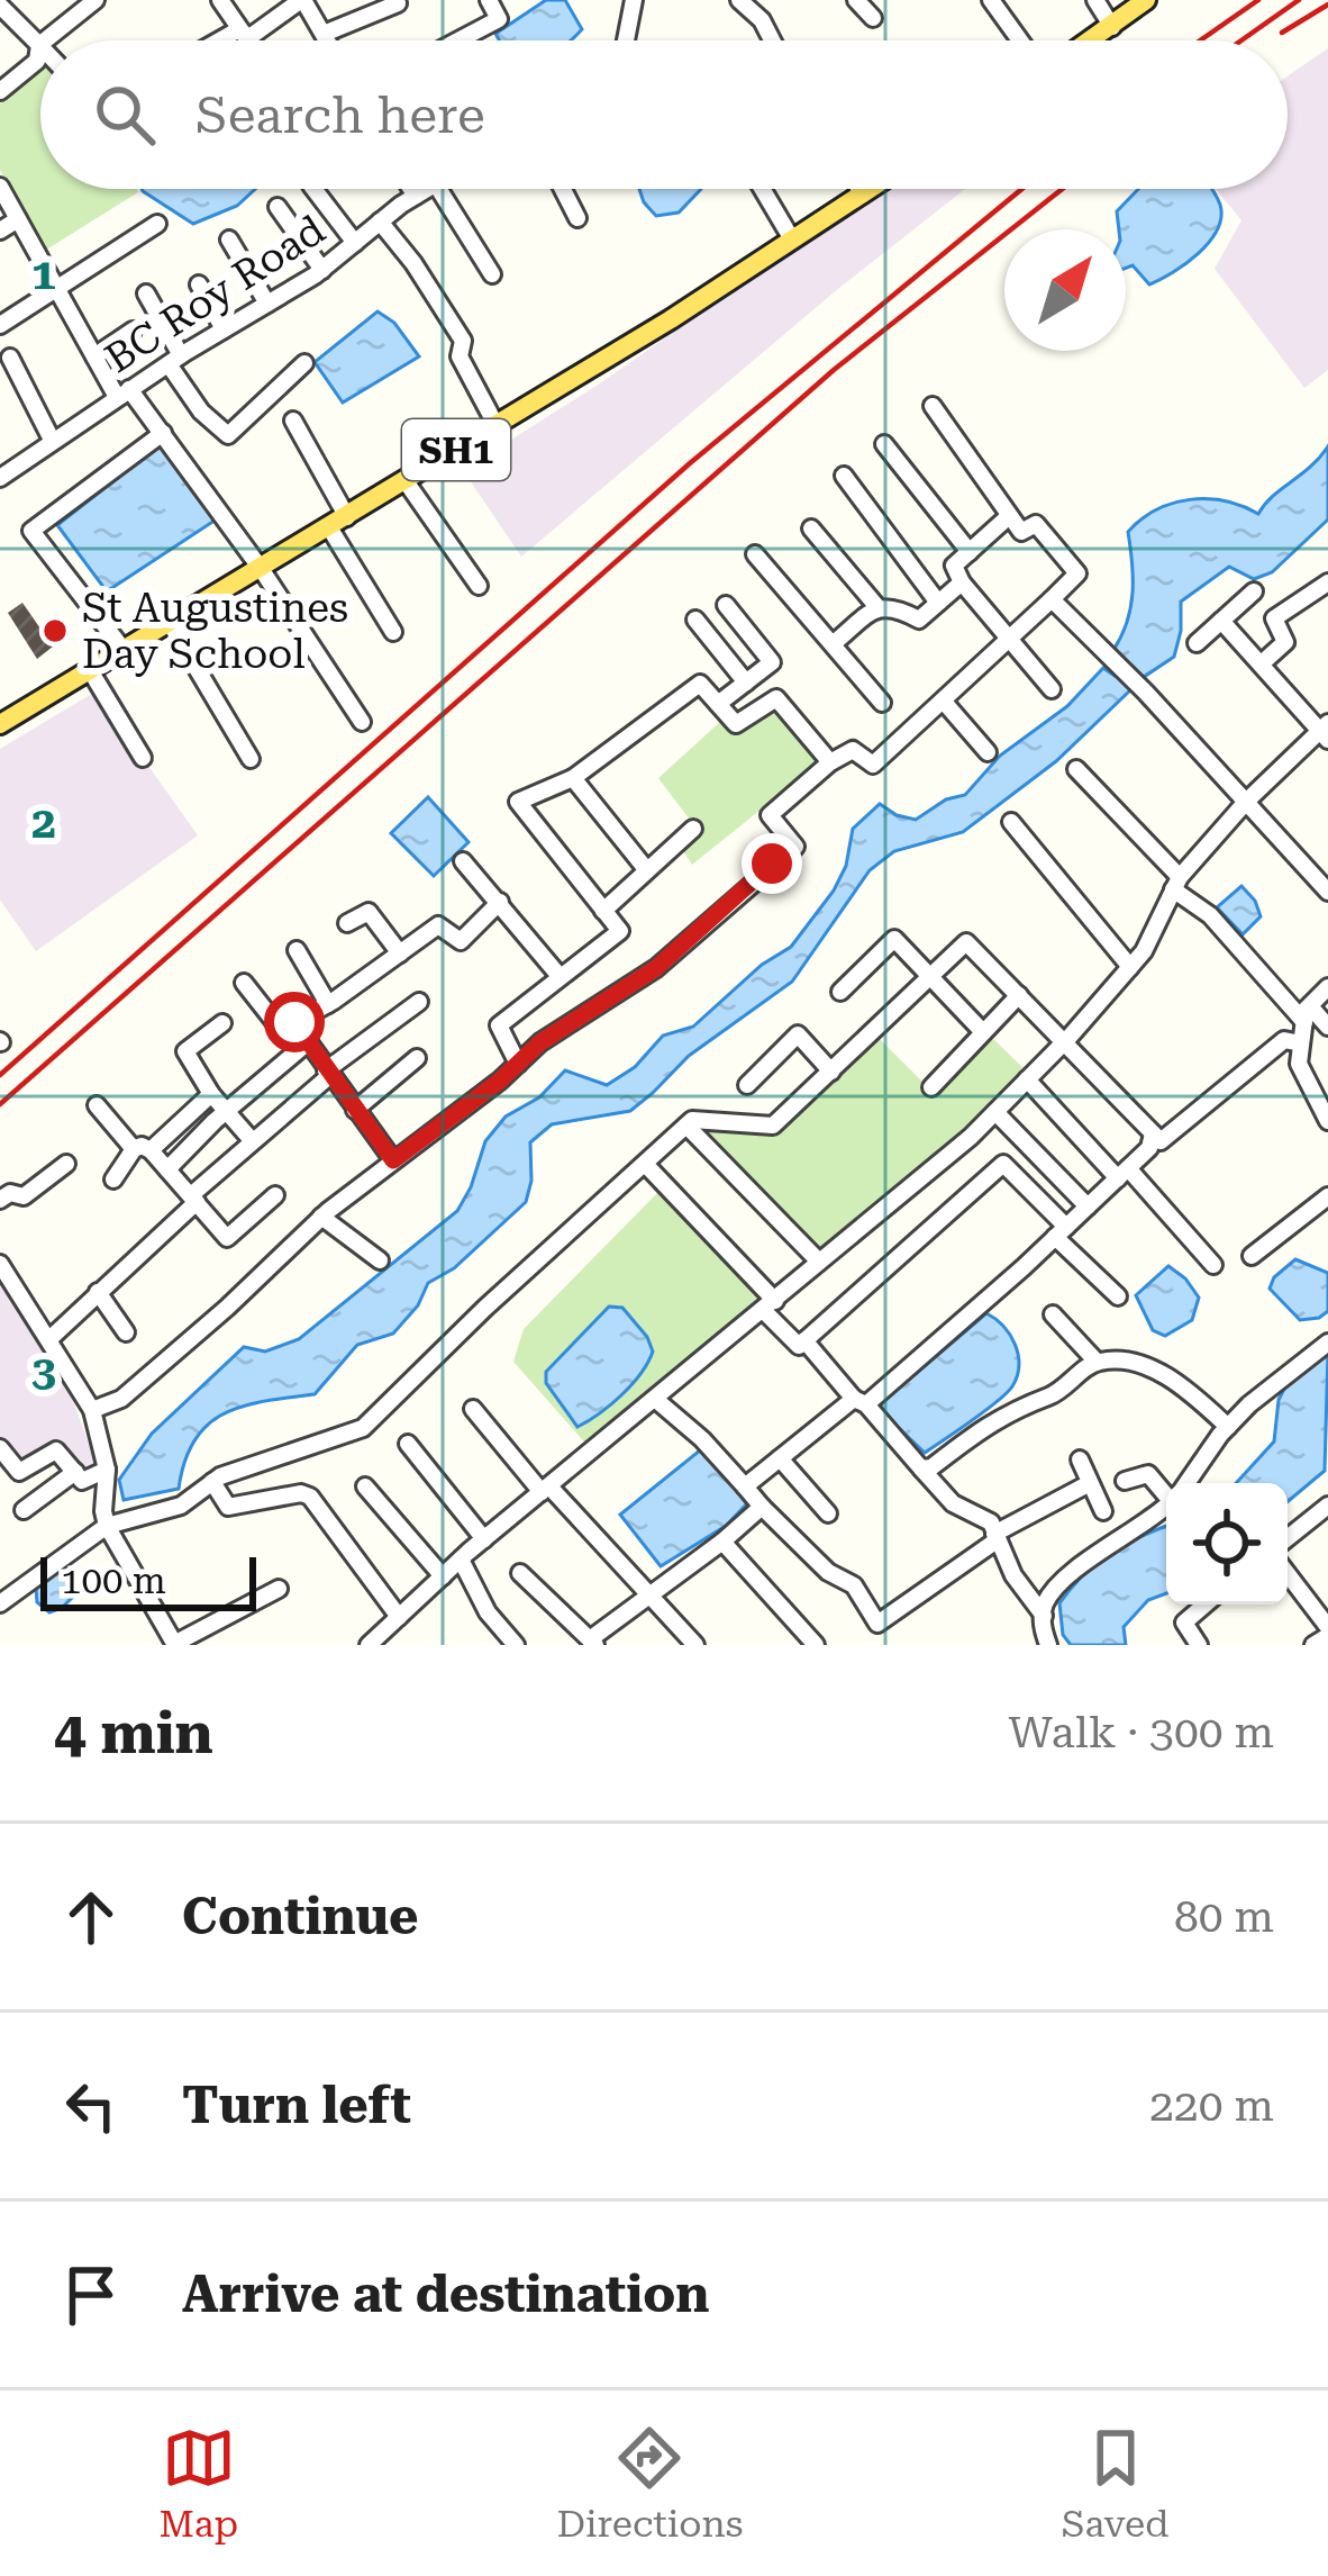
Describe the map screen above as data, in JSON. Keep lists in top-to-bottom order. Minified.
{"streets":{"main road":["SH1"],"street":["BC Roy Road"]},"places":["St Augustines Day School"],"scale_bar":"100 m","north":"top right","page":{"search":"Search here","scale":"100 m","heading":["4 min","Walk · 300 m"],"list":[["Continue","80 m"],["Turn left","220 m"],"Arrive at destination"],"nav":["Map","Directions","Saved"]},"grid":{"rows":["1","2","3"]}}
